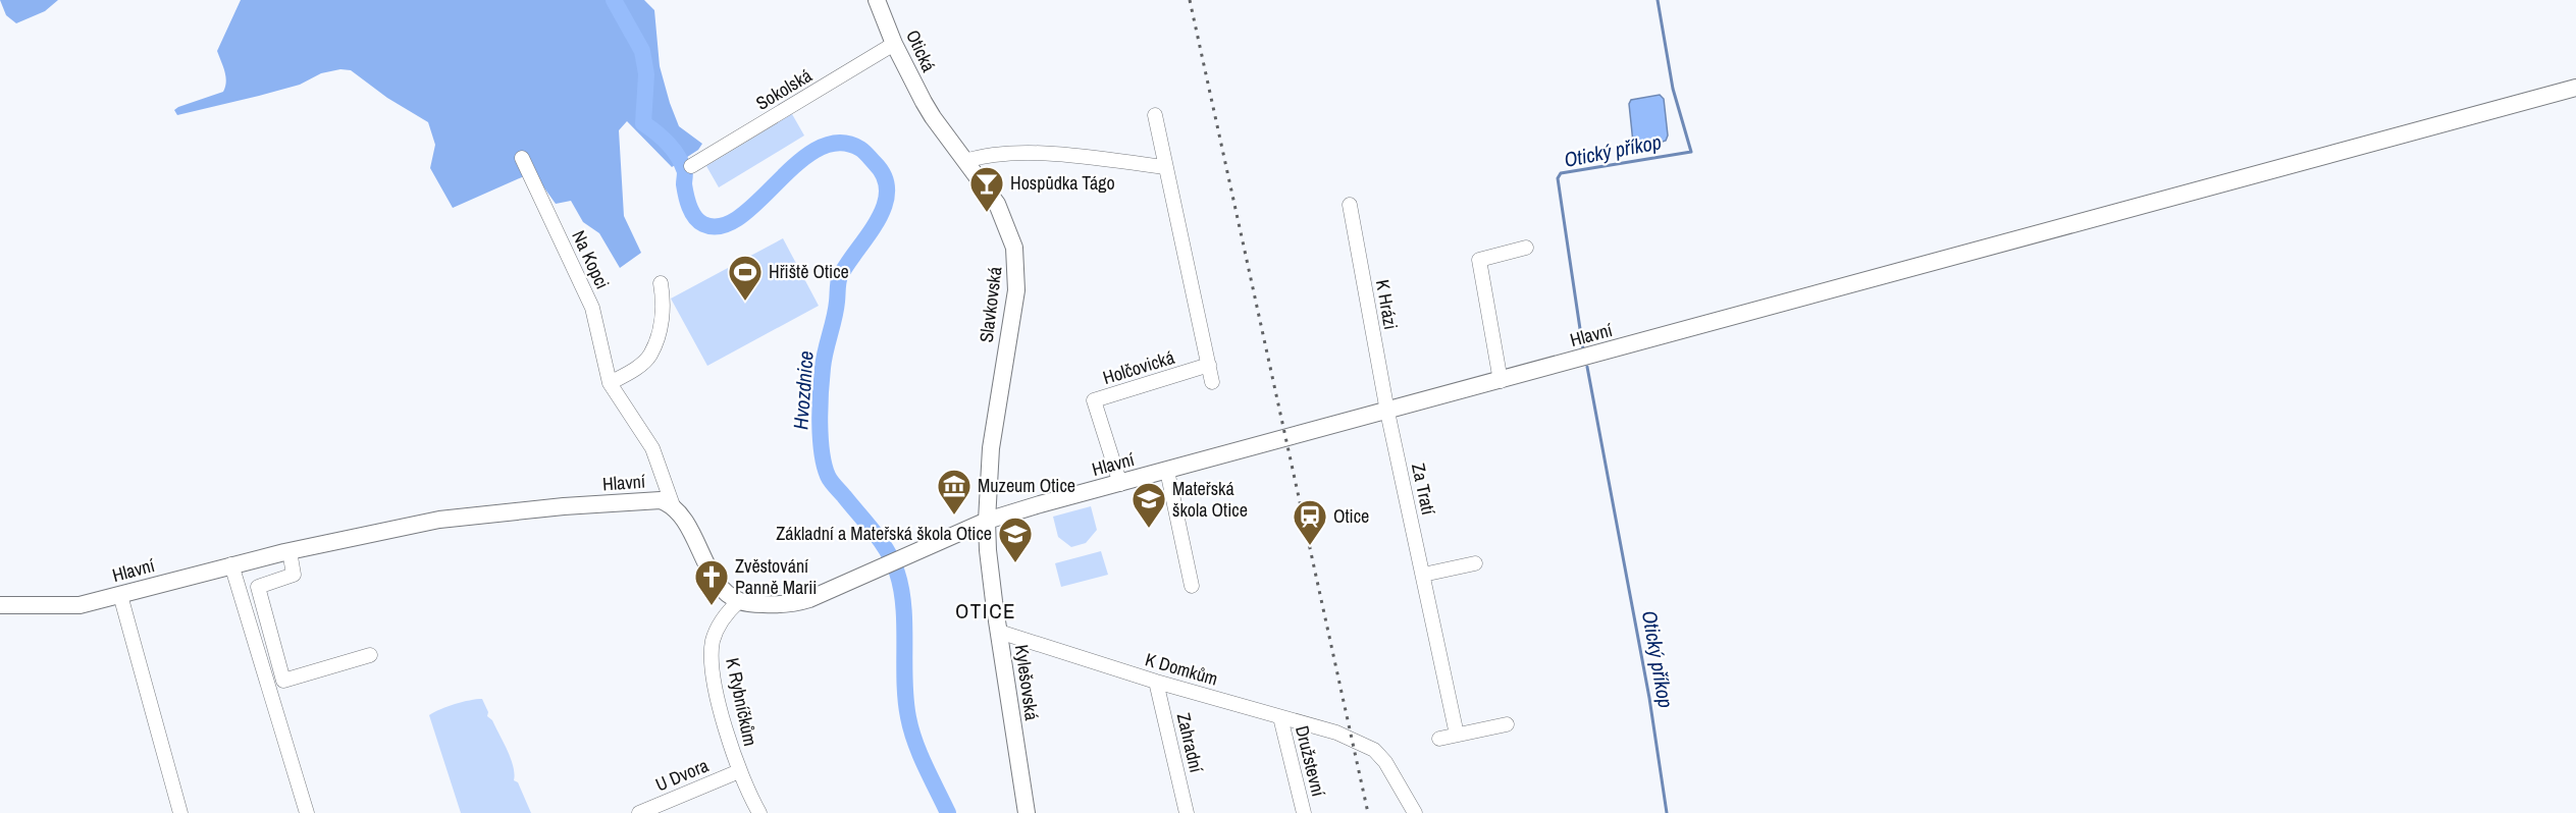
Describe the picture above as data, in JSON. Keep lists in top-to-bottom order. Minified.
{"streets":{"main road":["Otická","Slavkovská","Hlavní","Kylešovská"],"street":["Sokolská","Na Kopci","K Hrázi","Holčovická","Za Tratí","K Domkům","K Rybníčkům","Zahradní","Družstevní","U Dvora"]},"crossings":[["Otická","Sokolská"],["Otická","Slavkovská"],["Na Kopci","Hlavní"],["Slavkovská","Hlavní"],["Slavkovská","Kylešovská"],["K Hrázi","Hlavní"],["K Hrázi","Za Tratí"],["Hlavní","Holčovická"],["Hlavní","Za Tratí"],["Hlavní","Kylešovská"],["Hlavní","K Rybníčkům"],["K Domkům","Kylešovská"],["K Domkům","Zahradní"],["K Domkům","Družstevní"],["K Rybníčkům","U Dvora"]],"districts":["OTICE"],"water":["Otický příkop","Hvozdnice"],"places":{"bar":["Hospůdka Tágo"],"sports":["Hřiště Otice"],"museum":["Muzeum Otice"],"school or university":["Mateřská škola Otice","Základní a Mateřská škola Otice"],"station":["Otice"],"church":["Zvěstování Panně Marii"]}}
